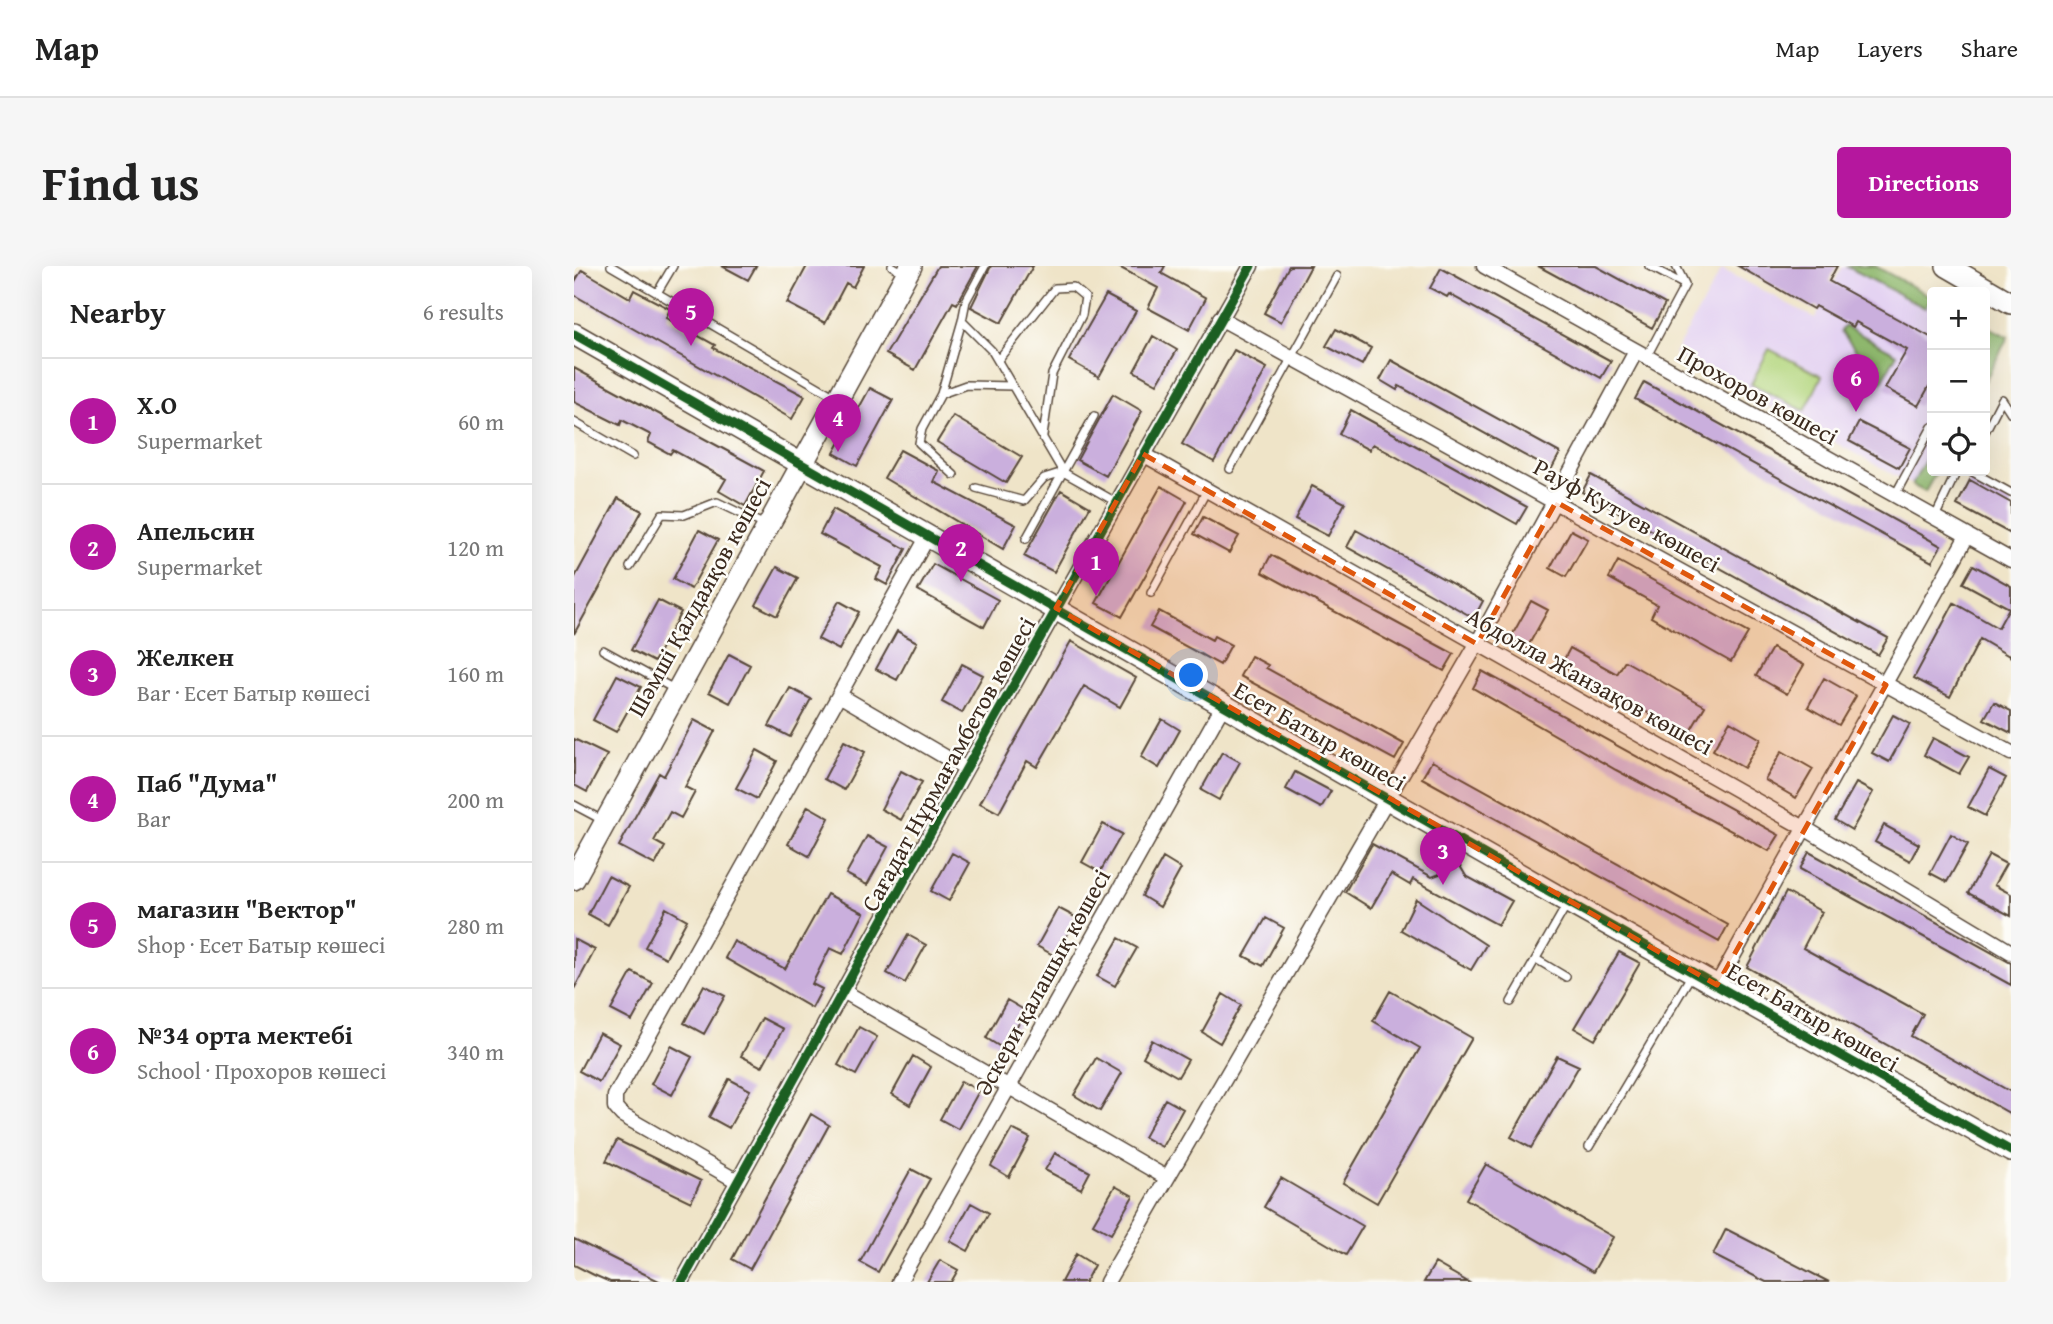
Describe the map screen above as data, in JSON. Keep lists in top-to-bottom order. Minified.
{"streets":{"street":["Прохоров көшесі","Рауф Кутуев көшесі","Шәмші Қалдаяқов көшесі","Абдолла Жанзақов көшесі","Есет Батыр көшесі","Сағадат Нұрмағамбетов көшесі","Әскери қалашық көшесі"]},"crossings":[["Рауф Кутуев көшесі","Сағадат Нұрмағамбетов көшесі"],["Шәмші Қалдаяқов көшесі","Есет Батыр көшесі"],["Абдолла Жанзақов көшесі","Сағадат Нұрмағамбетов көшесі"],["Есет Батыр көшесі","Сағадат Нұрмағамбетов көшесі"],["Есет Батыр көшесі","Әскери қалашық көшесі"]],"page":{"header":"Map","nav":["Map","Layers","Share"],"title":"Find us","buttons":"Directions","heading":["Nearby","6 results"],"map_buttons":["+","−"],"pins":["5","6","4","2","1","3"],"list":[{"mark":"1","name":"X.O","note":"Supermarket","value":"60 m"},{"mark":"2","name":"Апельсин","note":"Supermarket","value":"120 m"},{"mark":"3","name":"Желкен","note":"Bar · Есет Батыр көшесі","value":"160 m"},{"mark":"4","name":"Паб \"Дума\"","note":"Bar","value":"200 m"},{"mark":"5","name":"магазин \"Вектор\"","note":"Shop · Есет Батыр көшесі","value":"280 m"},{"mark":"6","name":"№34 орта мектебі","note":"School · Прохоров көшесі","value":"340 m"}]}}
